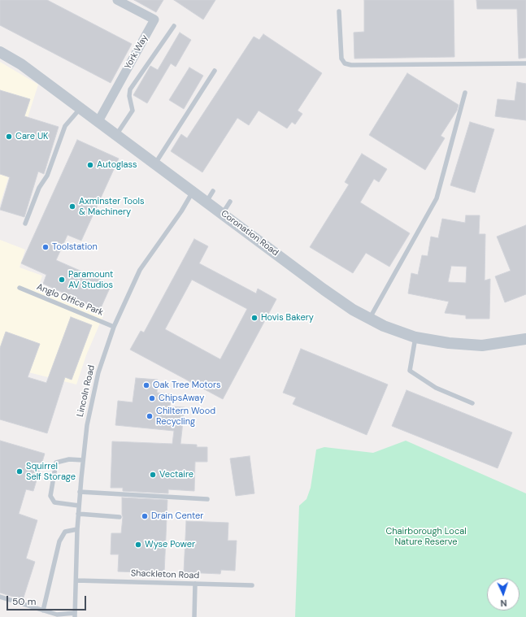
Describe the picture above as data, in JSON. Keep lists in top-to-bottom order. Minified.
{"streets":{"street":["York Way","Coronation Road"],"lane":["Anglo Office Park","Lincoln Road","Shackleton Road"]},"crossings":[["York Way","Coronation Road"],["Coronation Road","Lincoln Road"],["Anglo Office Park","Lincoln Road"],["Lincoln Road","Shackleton Road"]],"parks":["Chairborough Local Nature Reserve"],"places":["Care UK","Autoglass","Axminster Tools & Machinery","Toolstation","Paramount AV Studios","Hovis Bakery","Oak Tree Motors","ChipsAway","Chiltern Wood Recycling","Squirrel Self Storage","Vectaire","Drain Center","Wyse Power"],"scale_bar":"50 m","north":"bottom"}
